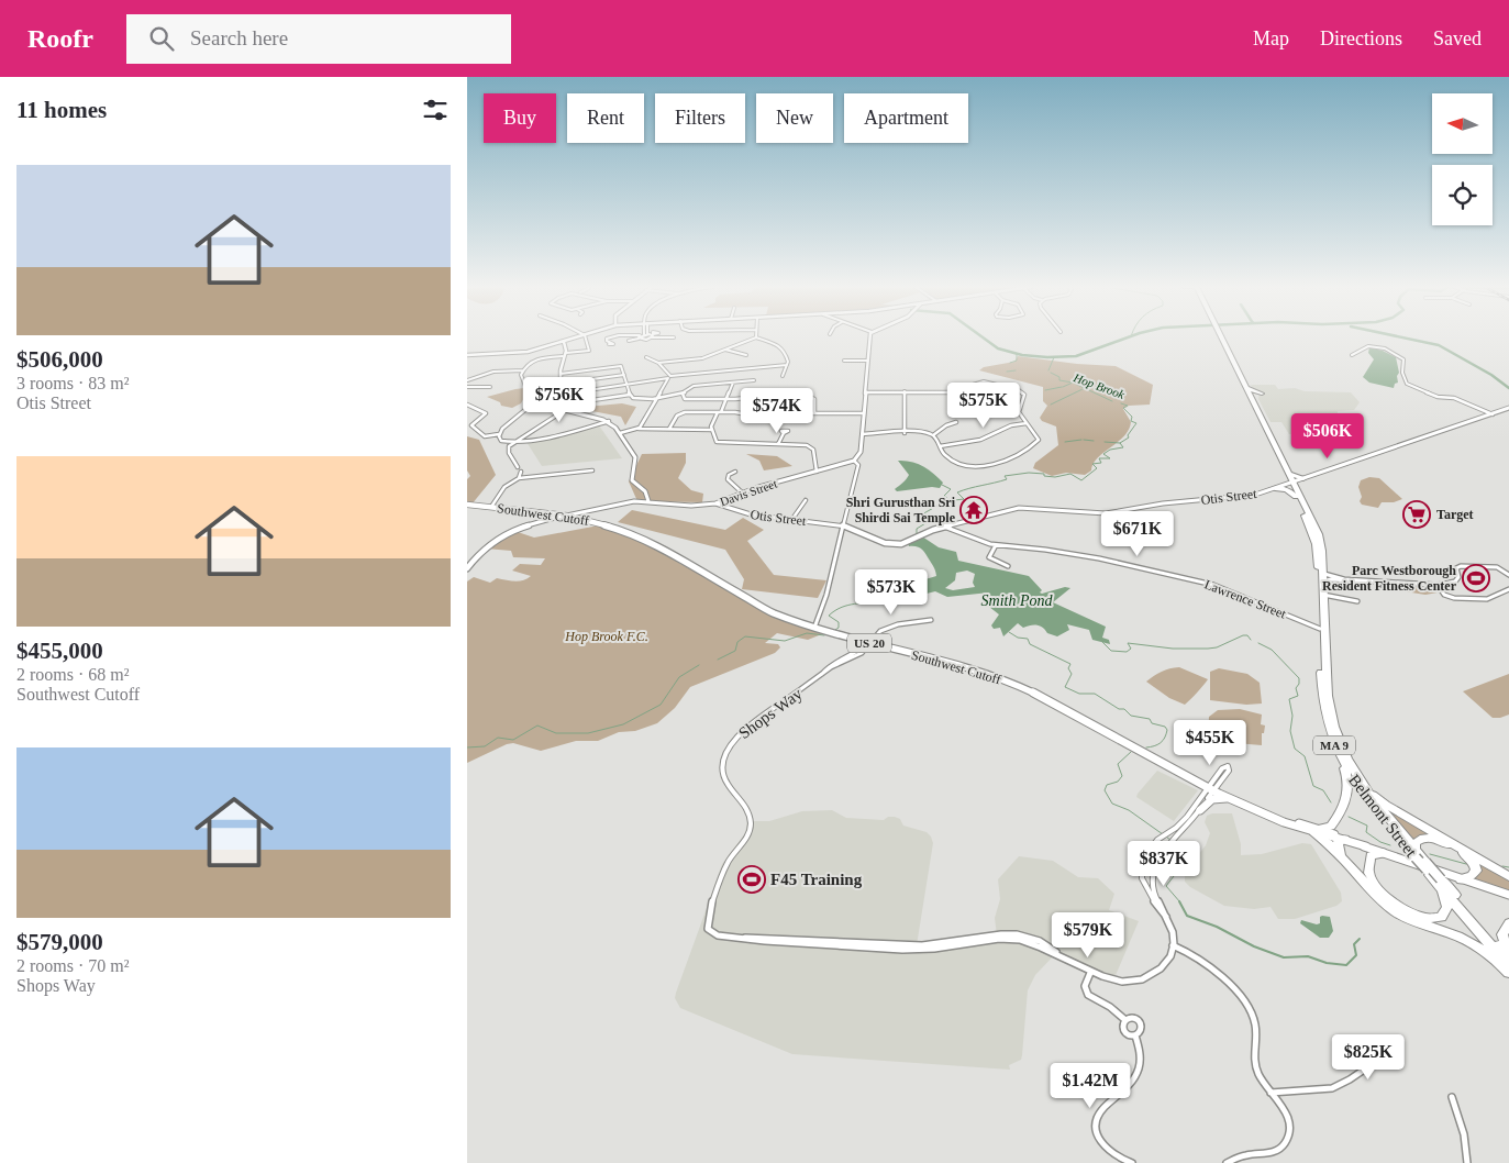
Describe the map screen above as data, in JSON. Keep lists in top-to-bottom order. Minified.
{"streets":{"highway":["MA 9","Belmont Street"],"main road":["Southwest Cutoff","US 20"],"street":["Davis Street","Otis Street","Lawrence Street","Shops Way"]},"crossings":[["Davis Street","Otis Street"],["Davis Street","Southwest Cutoff"],["Otis Street","Lawrence Street"],["Otis Street","MA 9"],["Southwest Cutoff","Shops Way"],["Lawrence Street","Belmont Street"],["MA 9","Belmont Street"]],"water":["Hop Brook","Smith Pond"],"parks":["Hop Brook F.C."],"places":{"temple":["Shri Gurusthan Sri Shirdi Sai Temple"],"supermarket":["Target"],"sports":["Parc Westborough Resident Fitness Center","F45 Training"]},"north":"left","page":{"header":"Roofr","search":"Search here","nav":["Map","Directions","Saved"],"heading":"11 homes","chip":["Buy","Rent","Filters","New","Apartment"],"list":[{"name":"$506,000","note":"3 rooms · 83 m² · Otis Street"},{"name":"$455,000","note":"2 rooms · 68 m² · Southwest Cutoff"},{"name":"$579,000","note":"2 rooms · 70 m² · Shops Way"}],"price":["$756K","$575K","$574K","$506K","$671K","$573K","$455K","$837K","$579K","$825K","$1.42M"]}}
